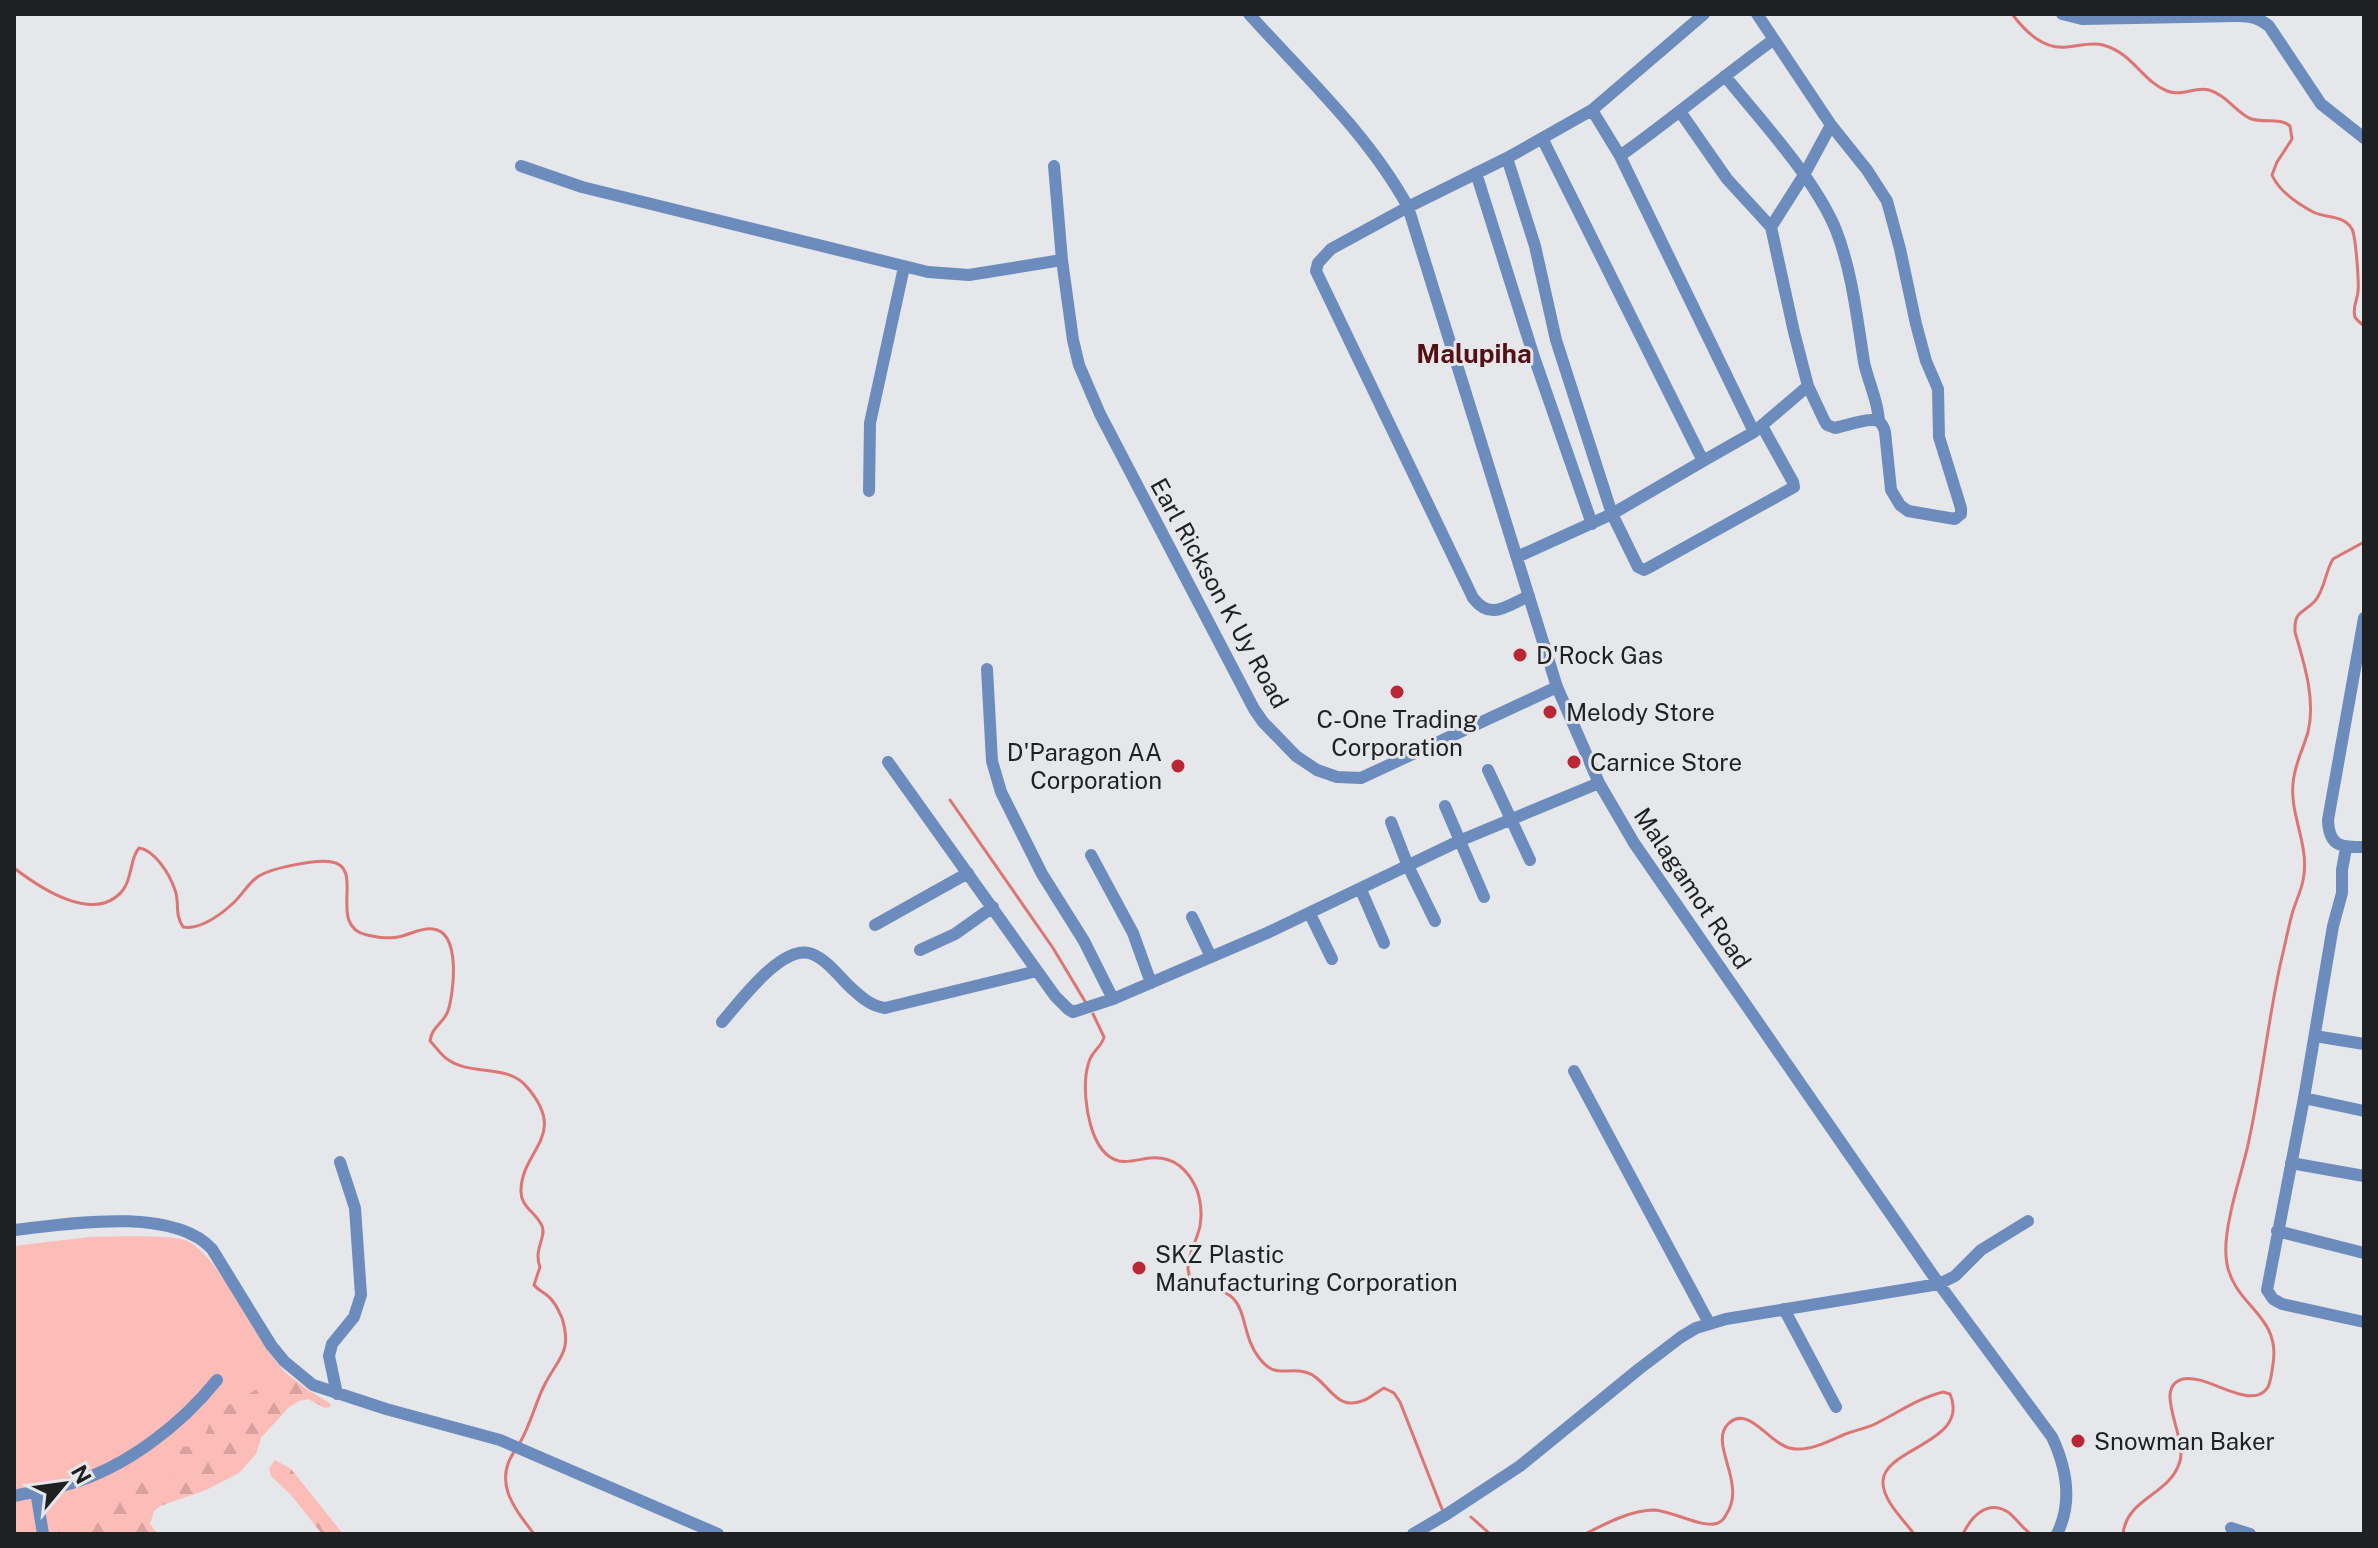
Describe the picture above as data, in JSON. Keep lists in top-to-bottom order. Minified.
{"streets":{"street":["Earl Rickson K Uy Road","Malagamot Road"]},"crossings":[["Earl Rickson K Uy Road","Malagamot Road"]],"districts":["Malupiha"],"places":["D'Rock Gas","C-One Trading Corporation","Melody Store","Carnice Store","D'Paragon AA Corporation","SKZ Plastic Manufacturing Corporation","Snowman Baker"],"north":"top right"}
